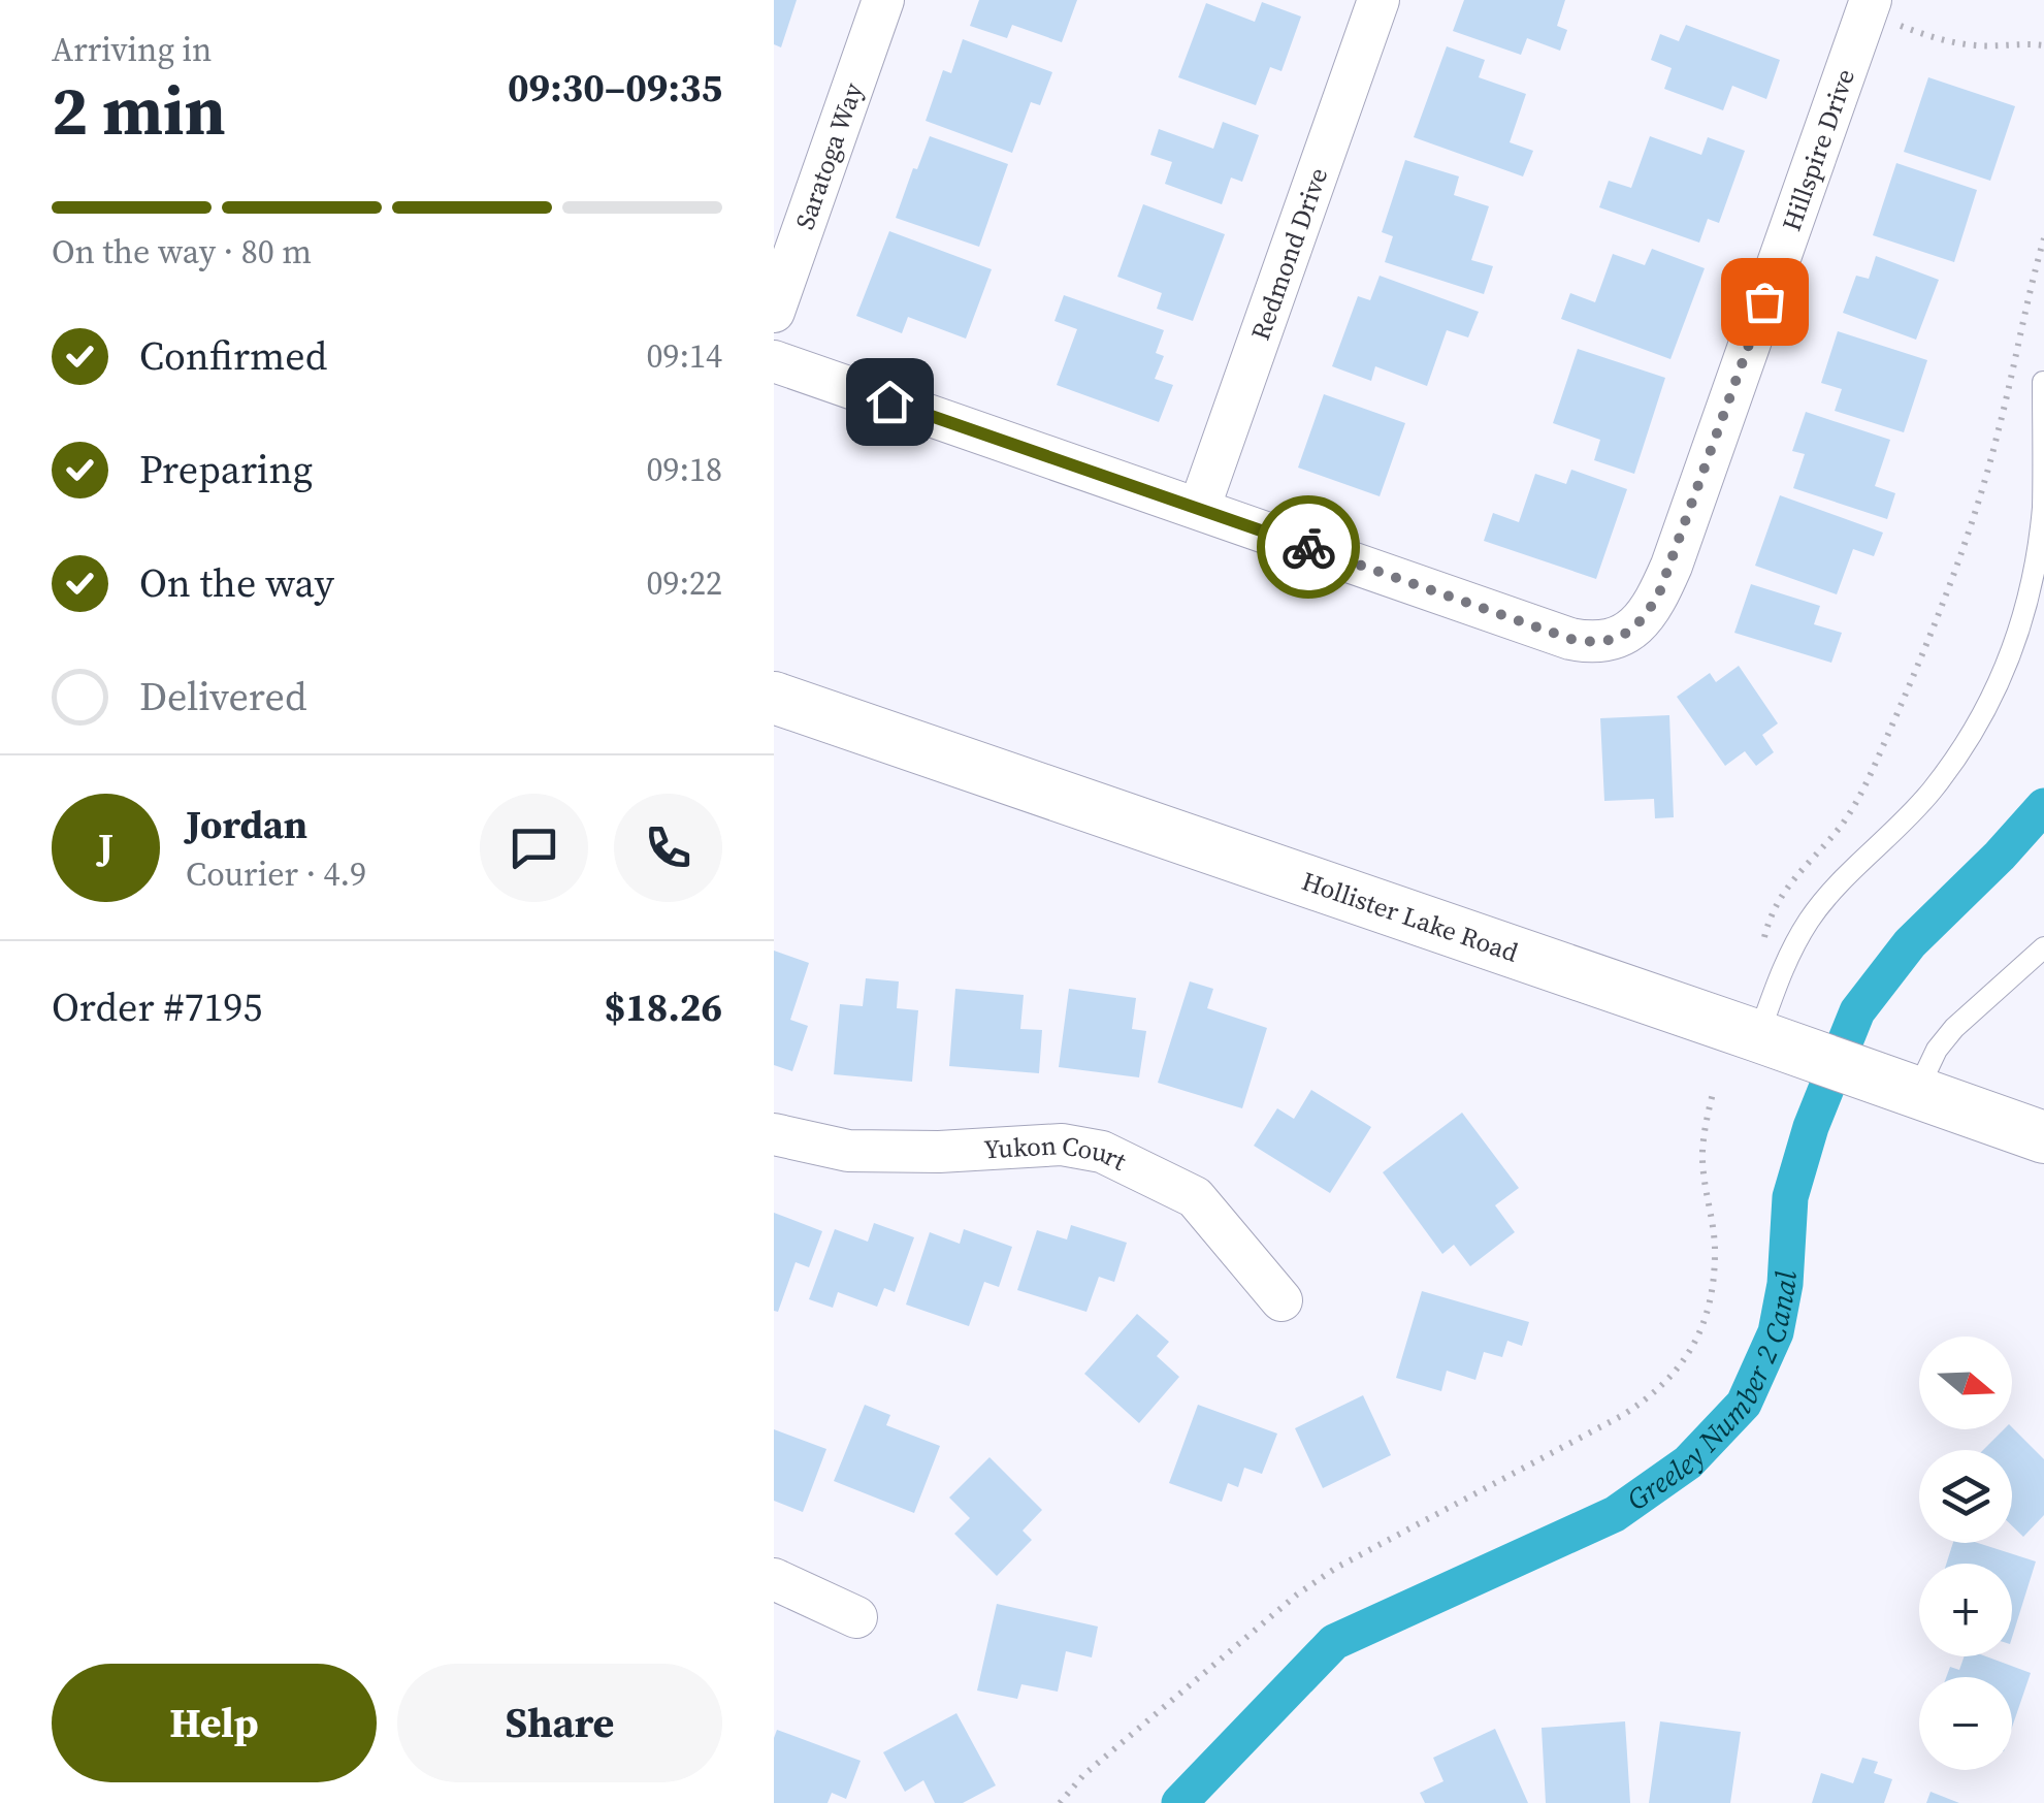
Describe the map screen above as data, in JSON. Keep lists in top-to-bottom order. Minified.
{"streets":{"street":["Hillspire Drive","Saratoga Way","Redmond Drive","Hollister Lake Road","Yukon Court"]},"crossings":[["Hillspire Drive","Redmond Drive"]],"water":["Greeley Number 2 Canal"],"north":"right","page":{"heading":["2 min","Arriving in","09:30–09:35"],"panel":["Jordan","Courier · 4.9","Order #7195","$18.26"],"bar":"On the way · 80 m","list":[["Confirmed","09:14"],["Preparing","09:18"],["On the way","09:22"],"Delivered"],"round":"J","map_buttons":["+","−"],"buttons":["Help","Share"]}}
